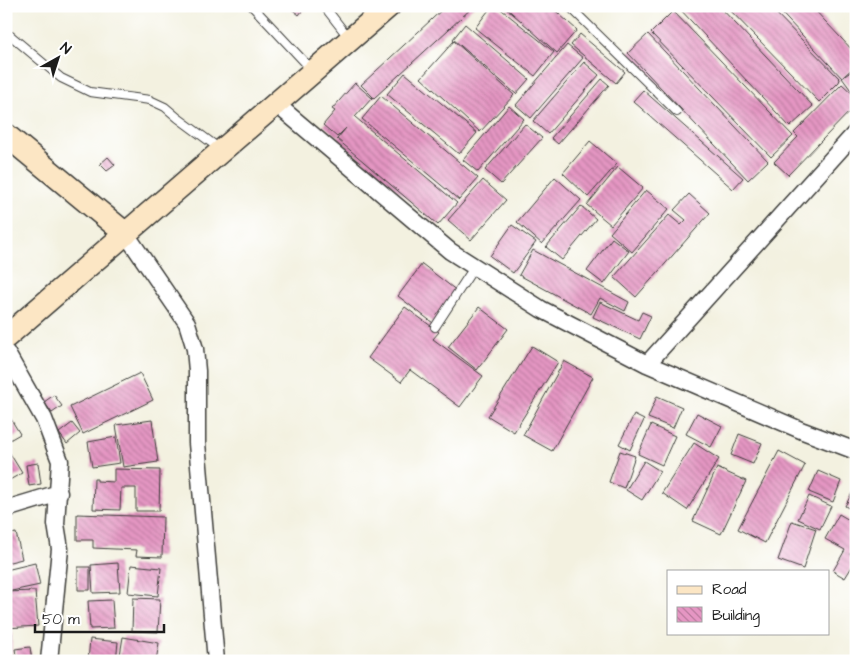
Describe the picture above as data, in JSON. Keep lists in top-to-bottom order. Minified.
{"legend":["Road","Building"],"scale_bar":"50 m","north":"top right"}
